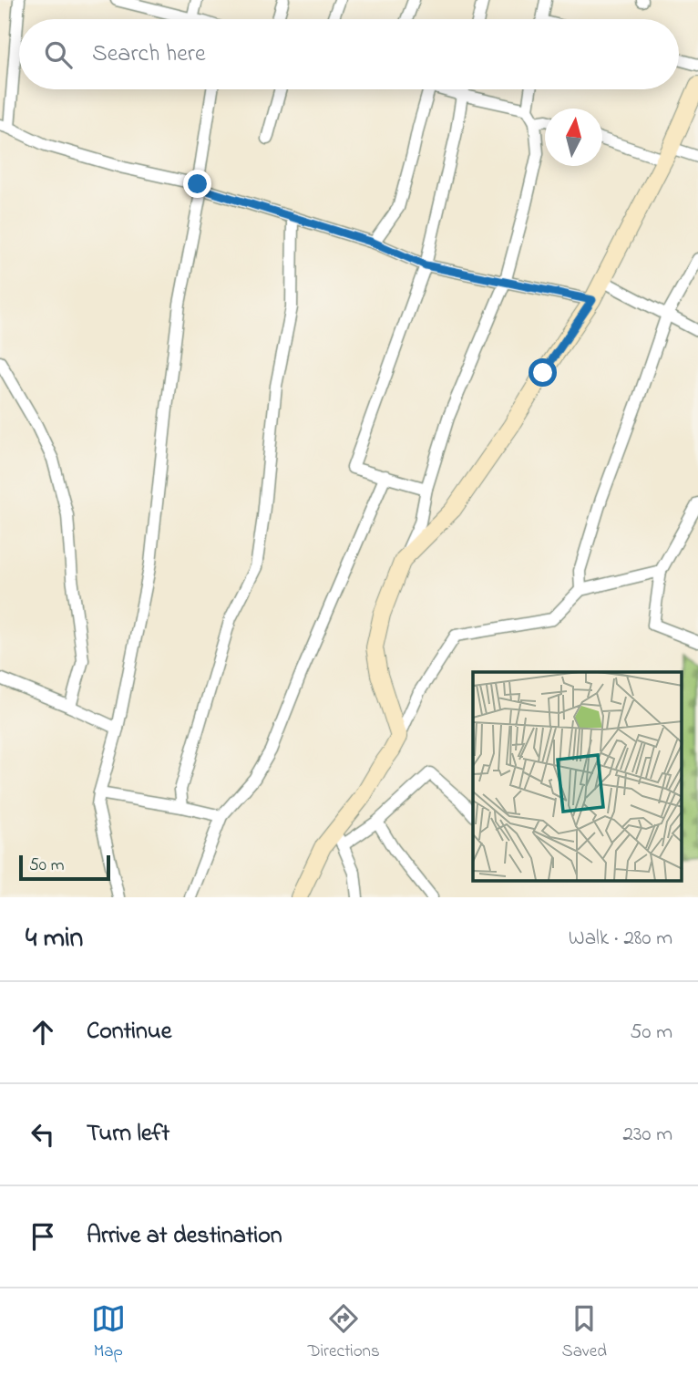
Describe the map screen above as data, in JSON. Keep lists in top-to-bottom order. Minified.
{"scale_bar":"50 m","north":"top","page":{"search":"Search here","scale":"50 m","heading":["4 min","Walk · 280 m"],"list":[["Continue","50 m"],["Turn left","230 m"],"Arrive at destination"],"nav":["Map","Directions","Saved"]}}
